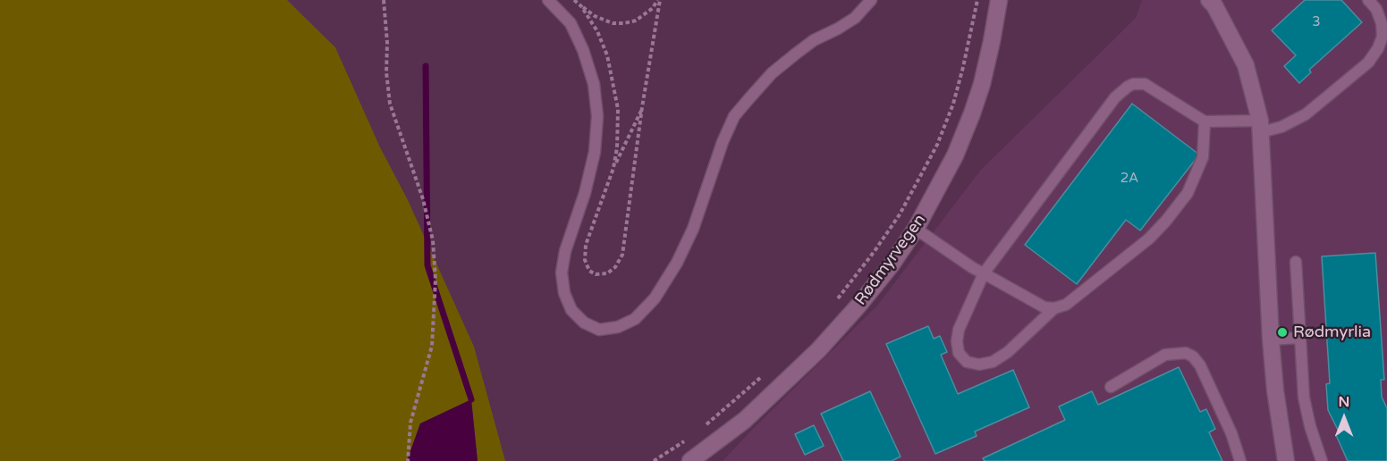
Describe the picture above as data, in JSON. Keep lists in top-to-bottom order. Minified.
{"streets":{"street":["Rødmyrvegen"]},"places":["Rødmyrlia"],"house_numbers":["3","2A"],"north":"top"}
